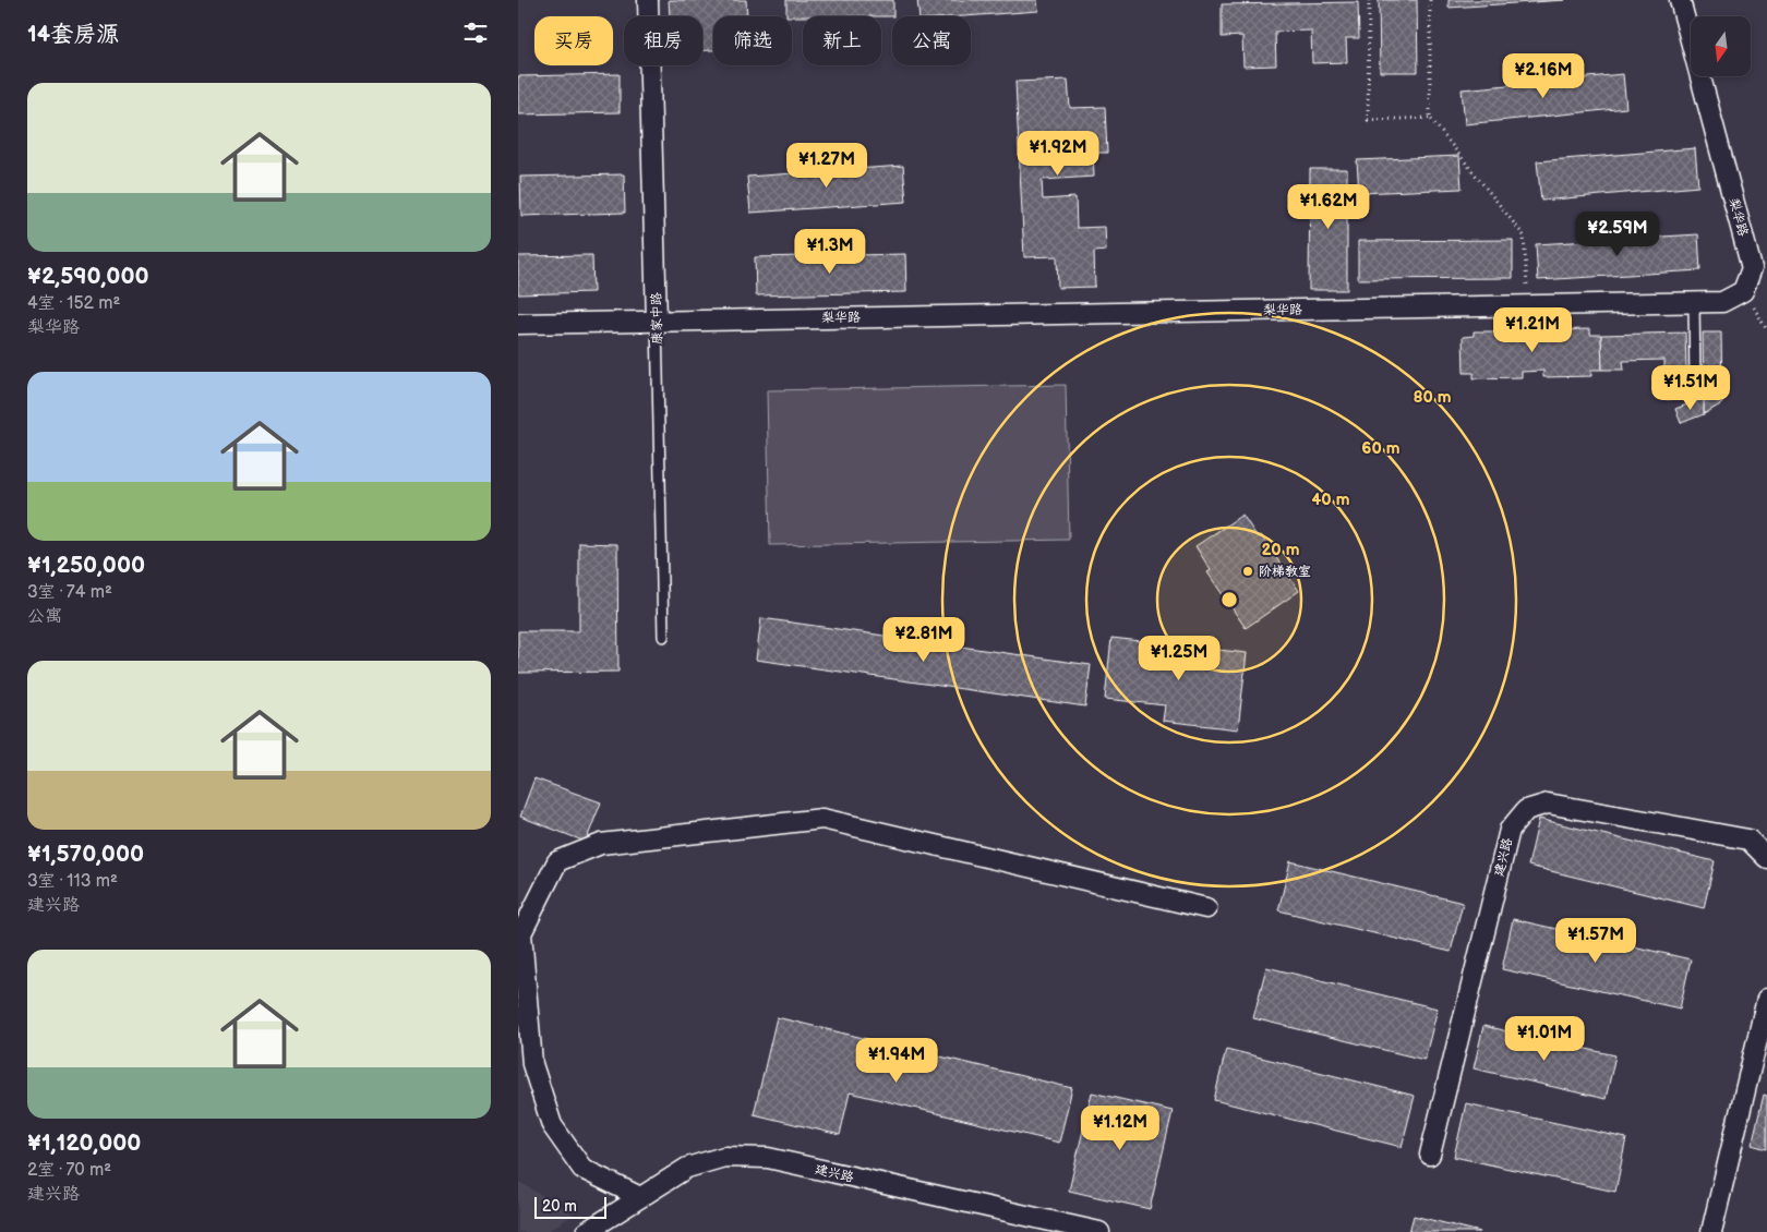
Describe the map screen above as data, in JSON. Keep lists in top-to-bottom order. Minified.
{"streets":{"street":["梨华路","康家中路","建兴路"]},"crossings":[["梨华路","康家中路"]],"places":["阶梯教室"],"scale_bar":"20 m","north":"bottom","page":{"heading":"14套房源","chip":["买房","租房","筛选","新上","公寓"],"price":["¥2.16M","¥1.92M","¥1.27M","¥1.62M","¥2.59M","¥1.3M","¥1.21M","¥1.51M","¥2.81M","¥1.25M","¥1.57M","¥1.01M","¥1.94M","¥1.12M"],"list":[{"name":"¥2,590,000","note":"4室 · 152 m² · 梨华路"},{"name":"¥1,250,000","note":"3室 · 74 m² · 公寓"},{"name":"¥1,570,000","note":"3室 · 113 m² · 建兴路"},{"name":"¥1,120,000","note":"2室 · 70 m² · 建兴路"}],"scale":"20 m"},"rings":["80 m","60 m","40 m","20 m"]}
